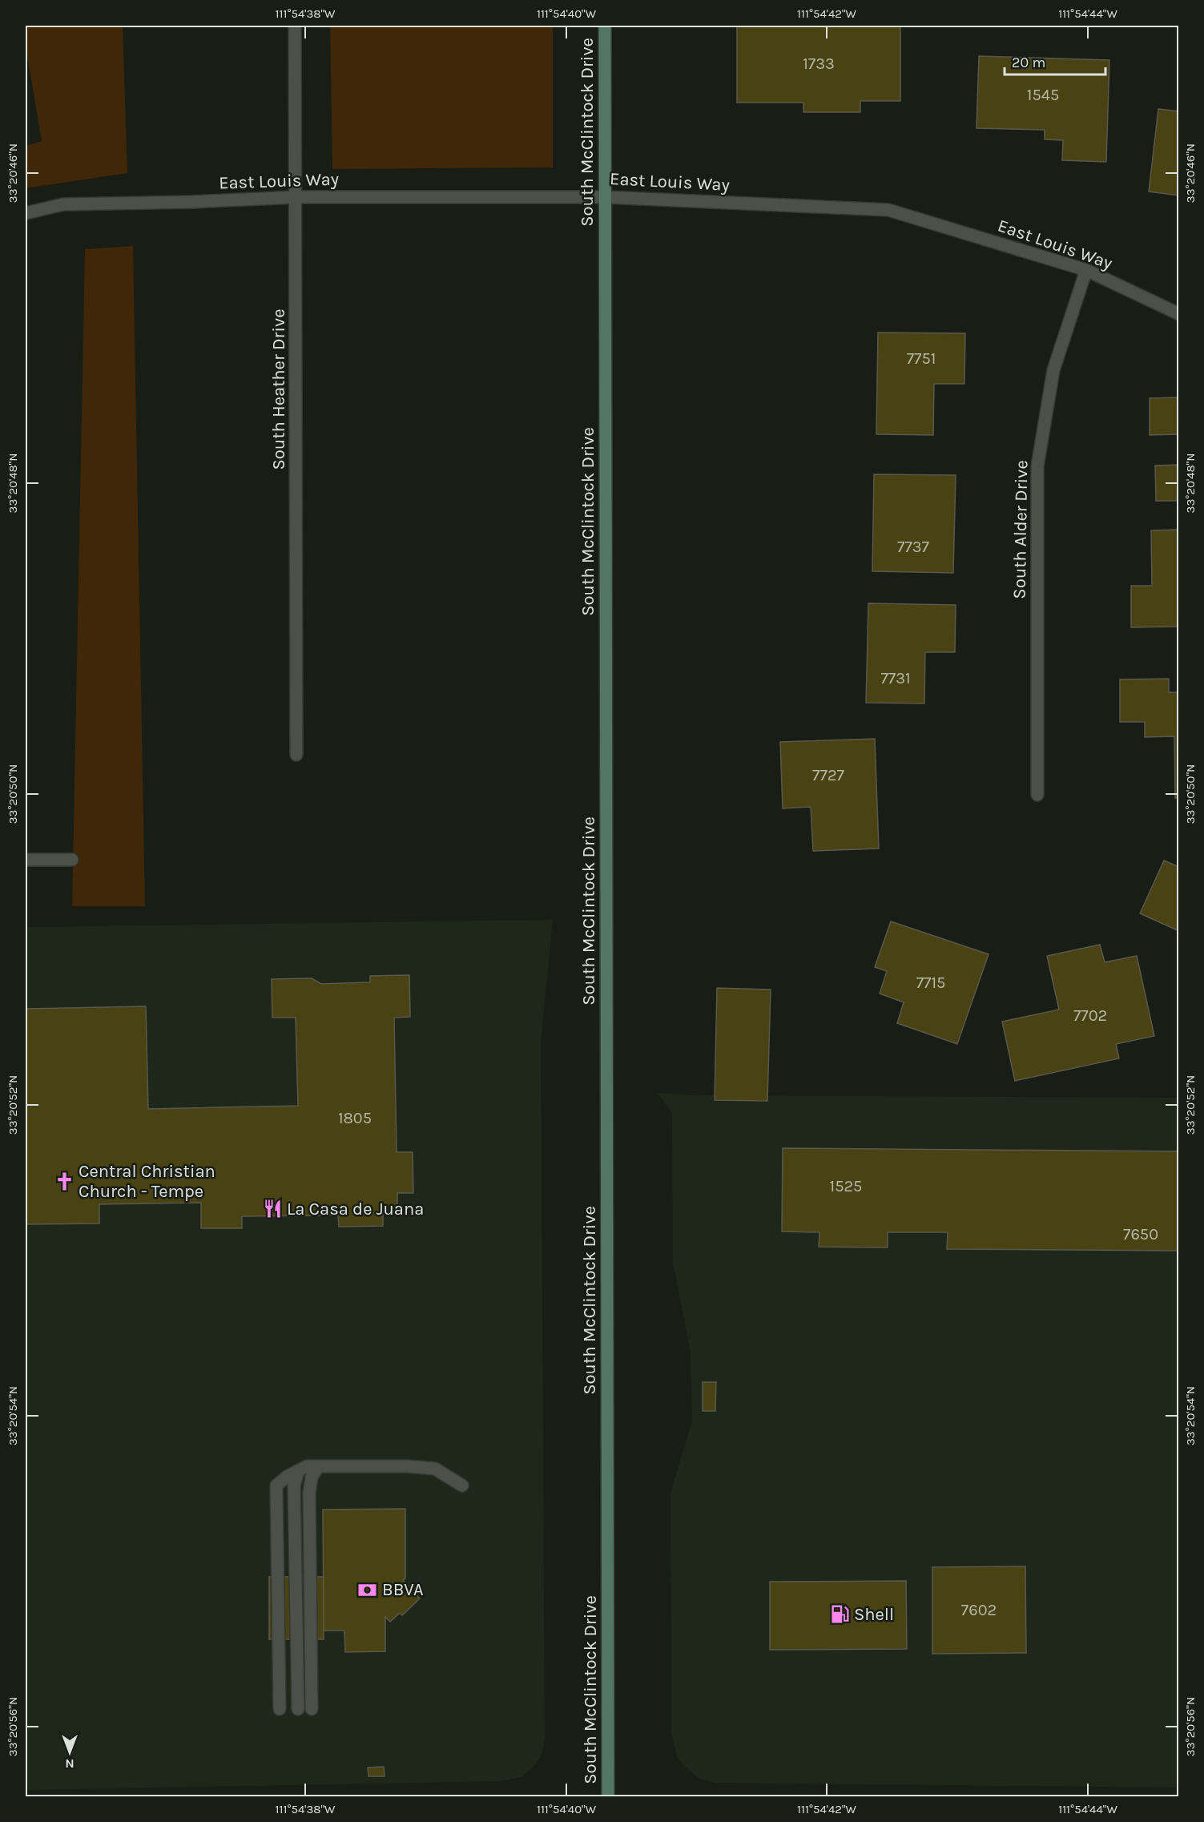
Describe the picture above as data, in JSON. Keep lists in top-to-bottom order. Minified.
{"streets":{"main road":["South McClintock Drive"],"street":["East Louis Way","South Heather Drive","South Alder Drive"]},"crossings":[["South McClintock Drive","East Louis Way"],["East Louis Way","South Heather Drive"],["East Louis Way","South Alder Drive"]],"places":{"church":["Central Christian Church - Tempe"],"restaurant":["La Casa de Juana"],"bank":["BBVA"],"fuel station":["Shell"]},"house_numbers":["1733","1545","7751","7737","7731","7727","7715","7702","1805","1525","7650","7602"],"scale_bar":"20 m","north":"bottom","coordinates":["111°54'38\"W","111°54'40\"W","111°54'42\"W","111°54'44\"W","33°20'46\"N","33°20'48\"N","33°20'50\"N","33°20'52\"N","33°20'54\"N","33°20'56\"N"]}
